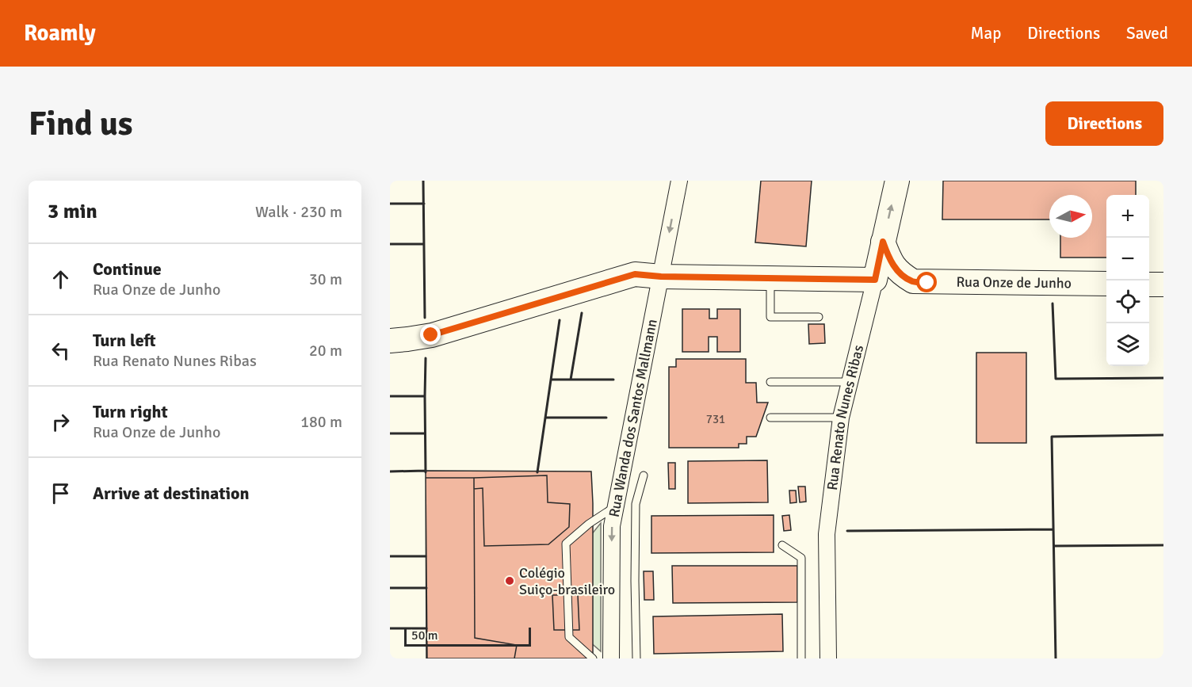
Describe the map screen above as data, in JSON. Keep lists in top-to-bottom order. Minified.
{"streets":{"main road":["Rua Onze de Junho","Rua Renato Nunes Ribas"],"street":["Rua Wanda dos Santos Mallmann"]},"crossings":[["Rua Onze de Junho","Rua Renato Nunes Ribas"]],"one_way":["Rua Wanda dos Santos Mallmann"],"places":["Colégio Suiço-brasileiro"],"house_numbers":["731"],"scale_bar":"50 m","north":"right","page":{"header":"Roamly","nav":["Map","Directions","Saved"],"buttons":"Directions","title":"Find us","heading":["3 min","Walk · 230 m"],"map_buttons":["+","−"],"list":[["Continue","Rua Onze de Junho","30 m"],["Turn left","Rua Renato Nunes Ribas","20 m"],["Turn right","Rua Onze de Junho","180 m"],"Arrive at destination"],"scale":"50 m"}}
